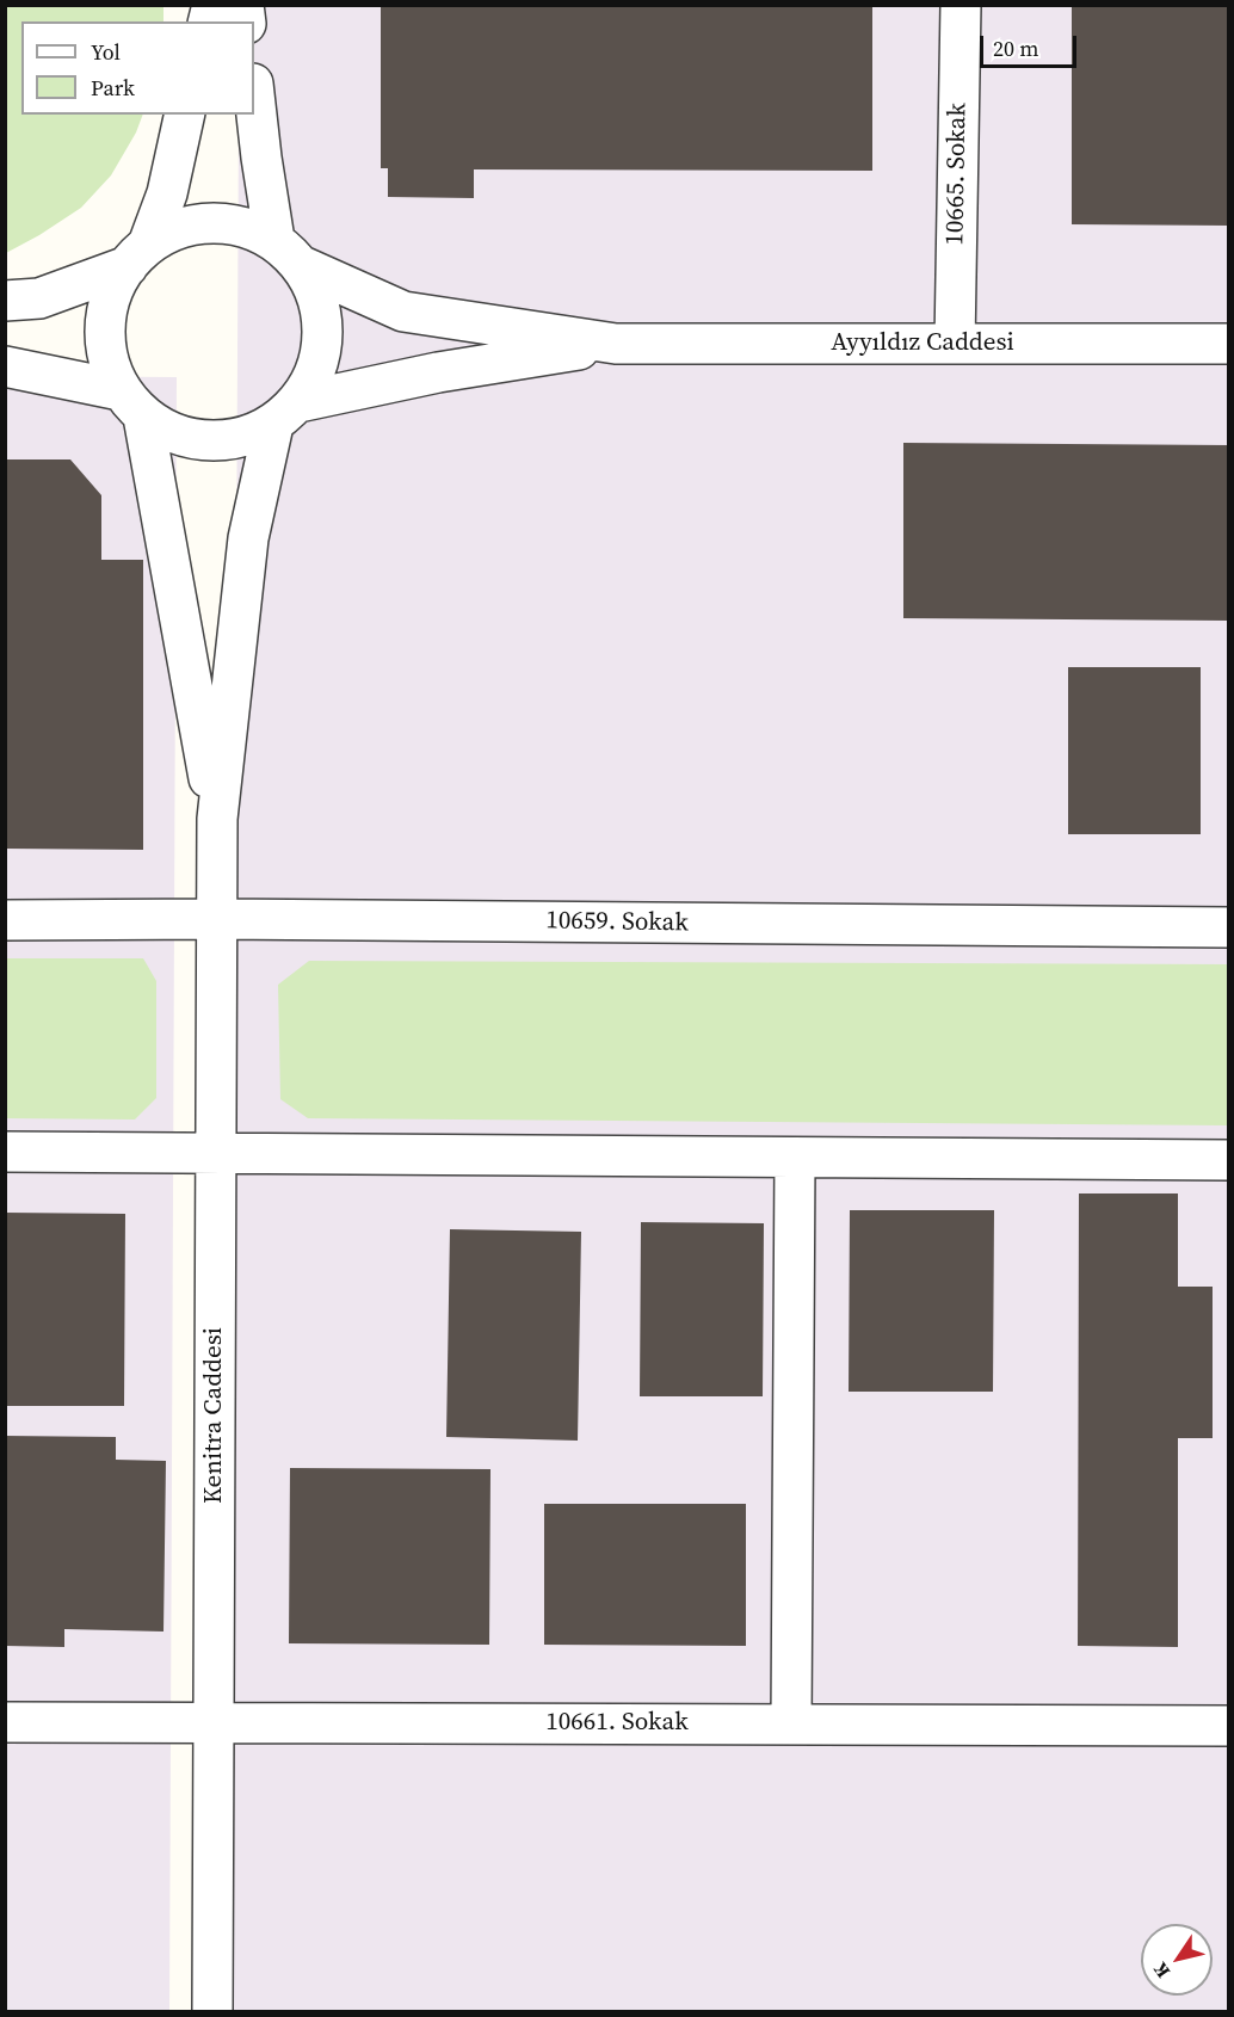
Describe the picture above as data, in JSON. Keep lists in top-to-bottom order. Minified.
{"streets":{"street":["10665. Sokak","Ayyıldız Caddesi","10659. Sokak","Kenitra Caddesi","10661. Sokak"]},"crossings":[["10665. Sokak","Ayyıldız Caddesi"],["10659. Sokak","Kenitra Caddesi"],["Kenitra Caddesi","10661. Sokak"]],"legend":["Yol","Park"],"scale_bar":"20 m","north":"bottom left"}
